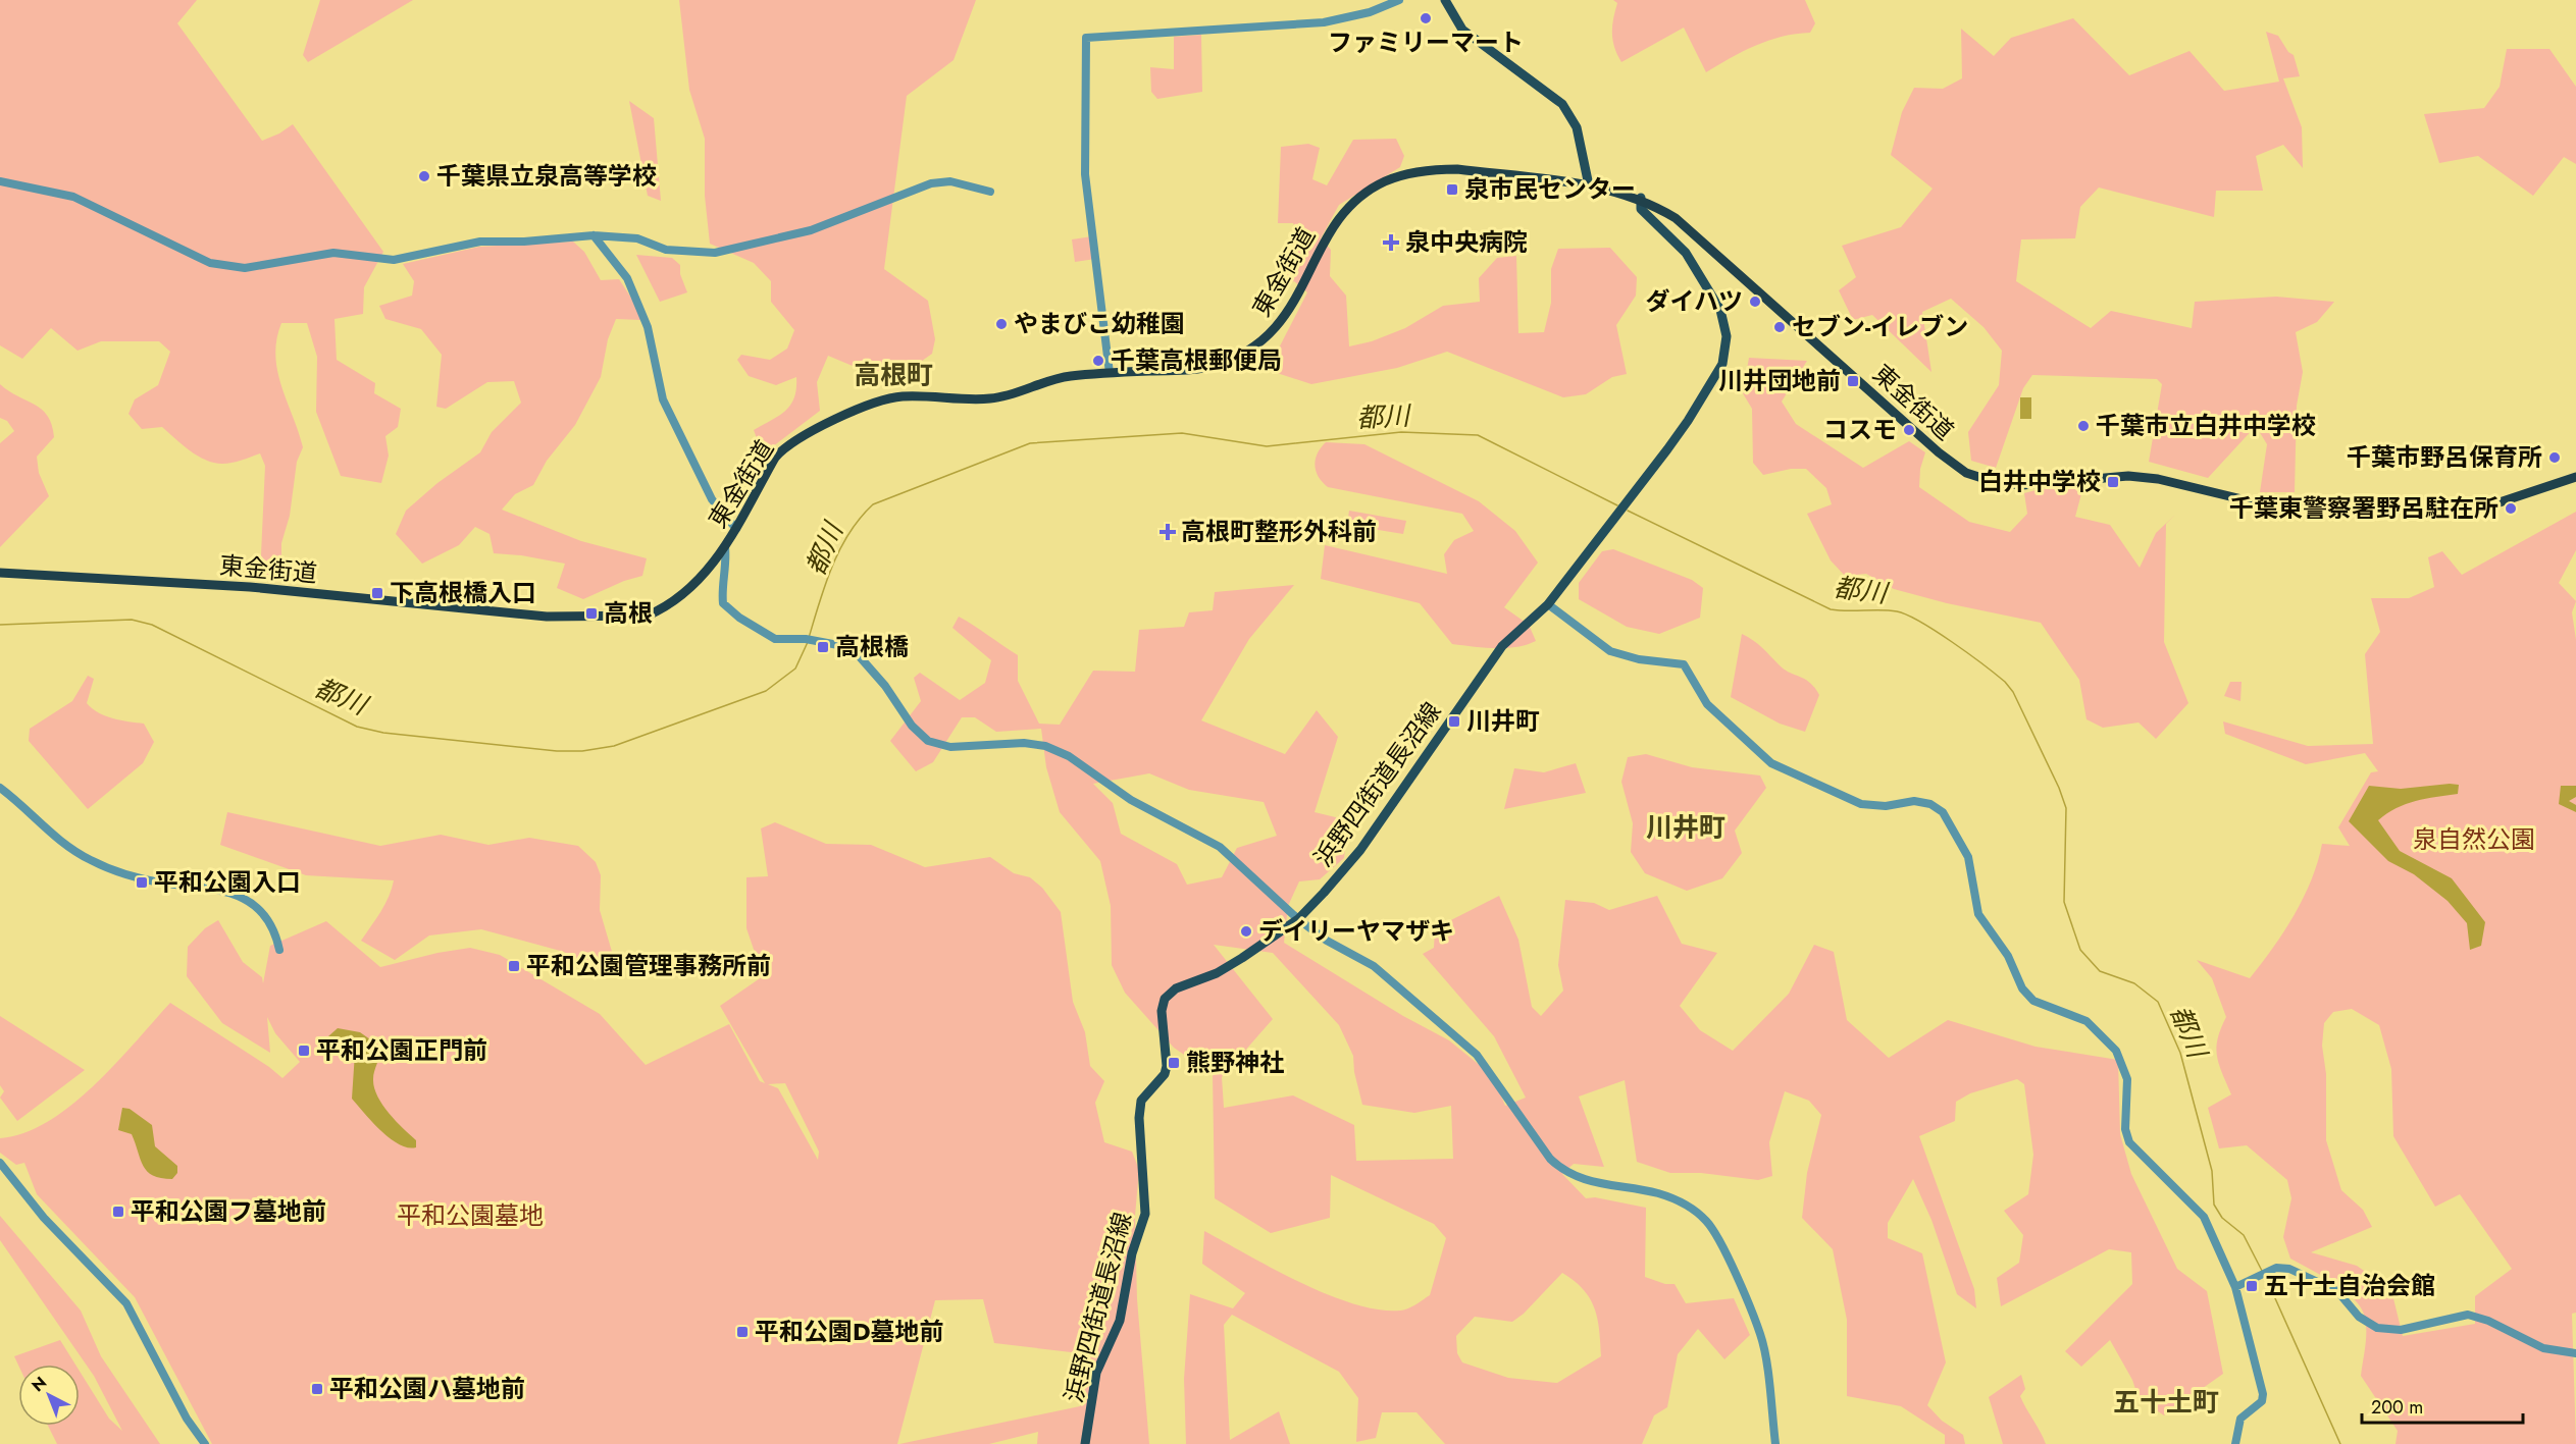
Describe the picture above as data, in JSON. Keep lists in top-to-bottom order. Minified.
{"streets":{"highway":["東金街道"],"main road":["浜野四街道長沼線"]},"crossings":[["東金街道","浜野四街道長沼線"]],"districts":["高根町","川井町","五十土町"],"water":["都川"],"parks":["泉自然公園","平和公園墓地"],"places":{"other":["ファミリーマート","千葉県立泉高等学校","ダイハツ","やまびこ幼稚園","セブン-イレブン","千葉高根郵便局","千葉市立白井中学校","コスモ","千葉市野呂保育所","千葉東警察署野呂駐在所","デイリーヤマザキ"],"transit":["泉市民センター","川井団地前","白井中学校","下高根橋入口","高根","高根橋","川井町","平和公園入口","平和公園管理事務所前","平和公園正門前","熊野神社","平和公園フ墓地前","五十土自治会館","平和公園D墓地前","平和公園ハ墓地前"],"health":["泉中央病院","高根町整形外科前"]},"scale_bar":"200 m","north":"top left"}
